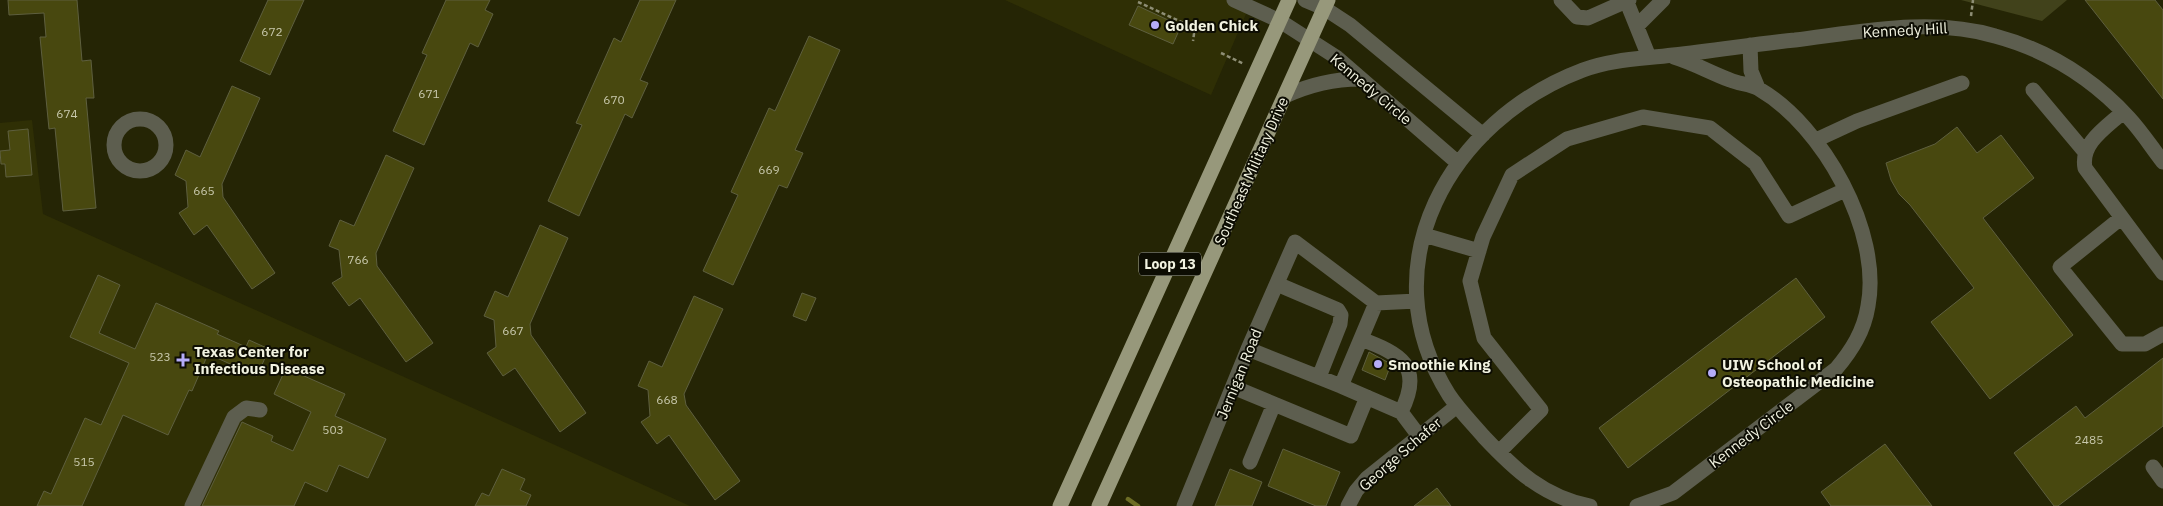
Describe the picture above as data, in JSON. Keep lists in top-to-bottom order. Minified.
{"streets":{"main road":["Southeast Military Drive","Loop 13"],"street":["Kennedy Hill","Kennedy Circle","Jernigan Road","George Schafer"]},"crossings":[["Kennedy Hill","Kennedy Circle"],["Kennedy Circle","Southeast Military Drive"],["Kennedy Circle","Loop 13"],["Kennedy Circle","George Schafer"]],"places":{"other":["Golden Chick","Smoothie King","UIW School of Osteopathic Medicine"],"health":["Texas Center for Infectious Disease"]},"house_numbers":["672","671","670","674","669","665","766","667","523","668","503","2485","515"]}
